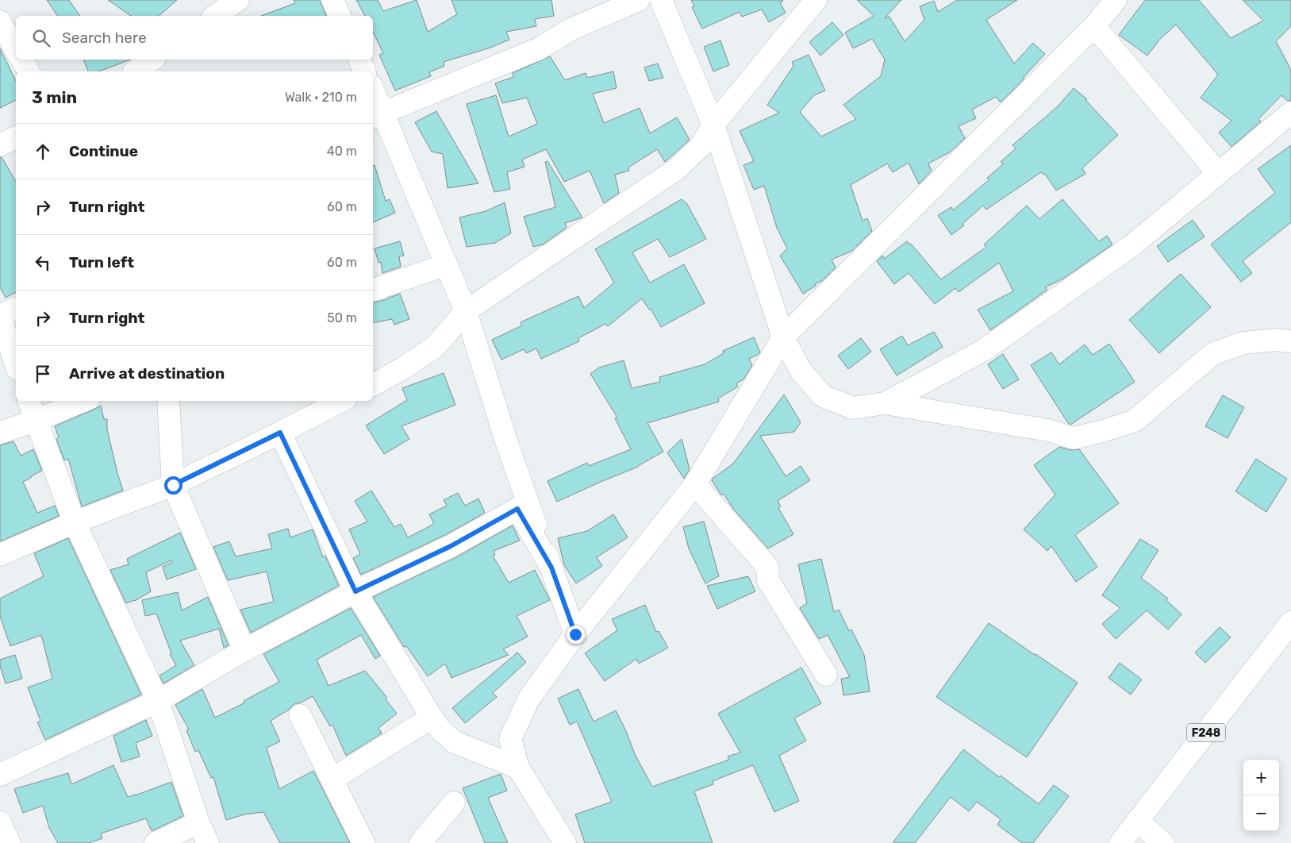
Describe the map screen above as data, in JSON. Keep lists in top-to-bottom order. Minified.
{"streets":{"street":["F248"]},"page":{"search":"Search here","heading":["3 min","Walk · 210 m"],"list":[["Continue","40 m"],["Turn right","60 m"],["Turn left","60 m"],["Turn right","50 m"],"Arrive at destination"],"map_buttons":["+","−"]}}
